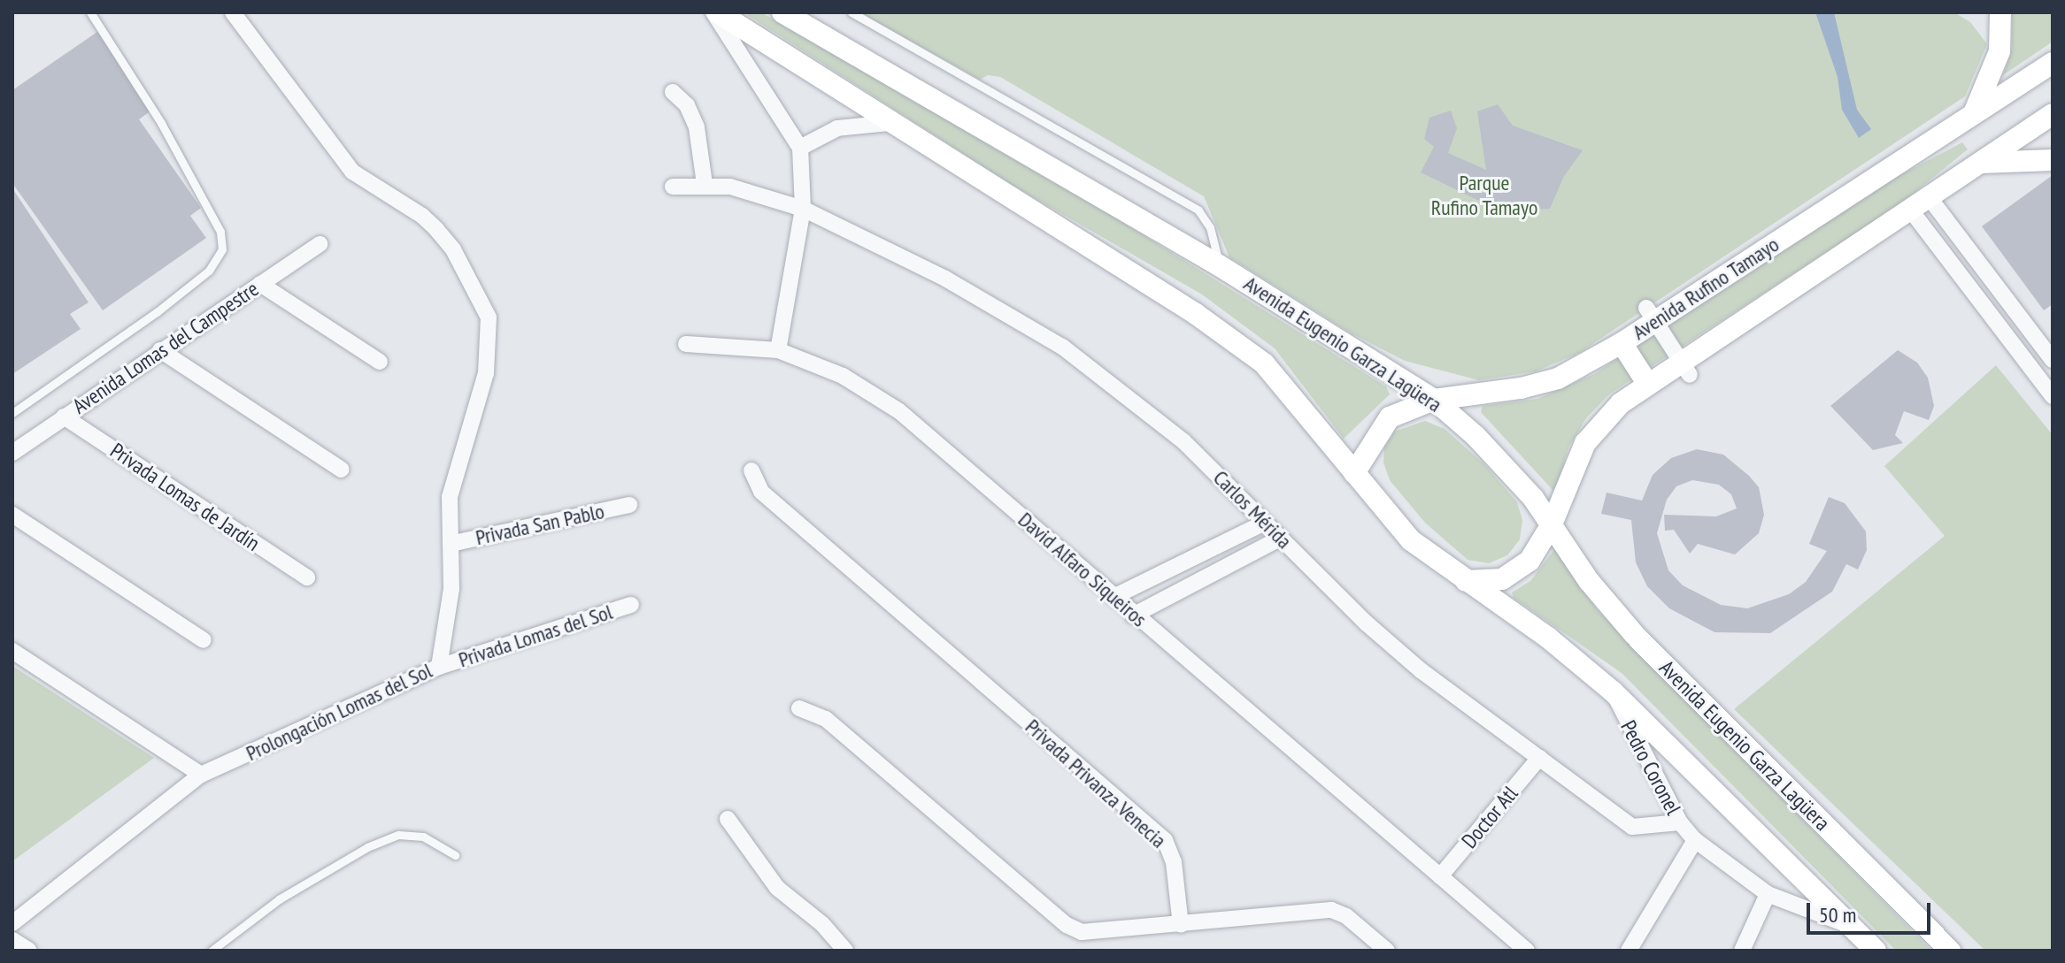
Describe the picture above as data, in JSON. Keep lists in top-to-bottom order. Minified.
{"streets":{"main road":["Avenida Rufino Tamayo","Avenida Eugenio Garza Lagüera"],"street":["Avenida Lomas del Campestre","Privada Lomas de Jardín","Carlos Mérida","Privada San Pablo","David Alfaro Siqueiros","Privada Lomas del Sol","Prolongación Lomas del Sol","Pedro Coronel","Privada Privanza Venecia","Doctor Atl"]},"crossings":[["Avenida Rufino Tamayo","Avenida Eugenio Garza Lagüera"],["Avenida Lomas del Campestre","Privada Lomas de Jardín"],["Carlos Mérida","Pedro Coronel"],["Carlos Mérida","Doctor Atl"],["Privada San Pablo","Prolongación Lomas del Sol"],["David Alfaro Siqueiros","Doctor Atl"],["Privada Lomas del Sol","Prolongación Lomas del Sol"]],"parks":["Parque Rufino Tamayo"],"scale_bar":"50 m"}
